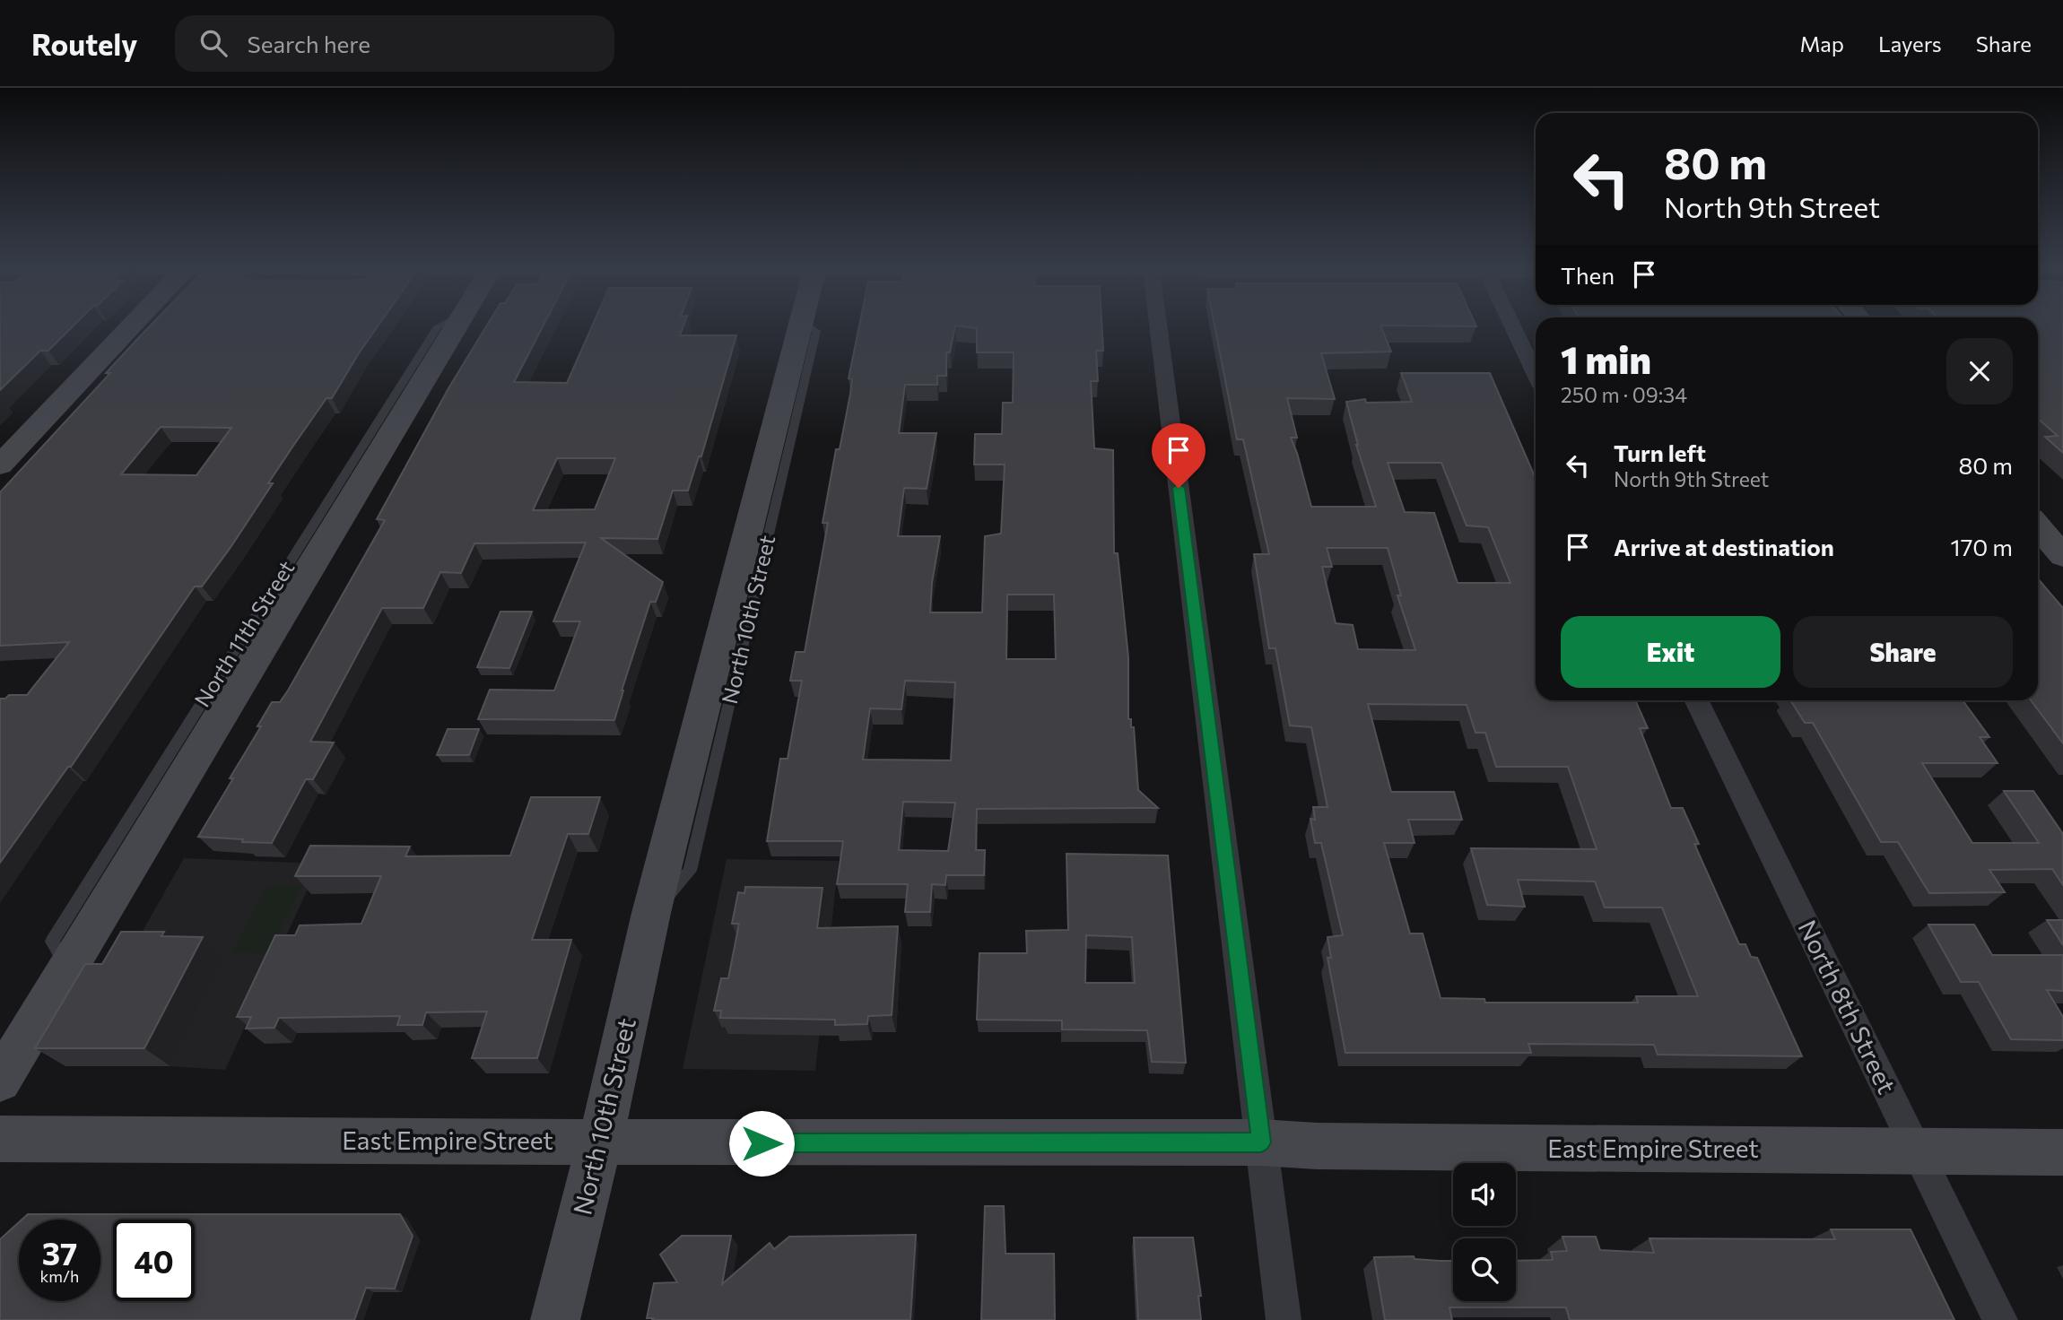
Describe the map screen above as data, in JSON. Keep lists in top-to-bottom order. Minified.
{"streets":{"main road":["North 10th Street","North 11th Street","East Empire Street"],"street":["North 8th Street"]},"crossings":[["North 10th Street","East Empire Street"],["North 8th Street","East Empire Street"]],"page":{"header":"Routely","search":"Search here","nav":["Map","Layers","Share"],"turn":["80 m","North 9th Street"],"then":"Then","heading":["1 min","250 m · 09:34"],"list":[{"name":"Turn left","note":"North 9th Street","value":"80 m"},{"name":"Arrive at destination","value":"170 m"}],"buttons":["Exit","Share"],"speed":"37 km/h","limit":"40"}}
